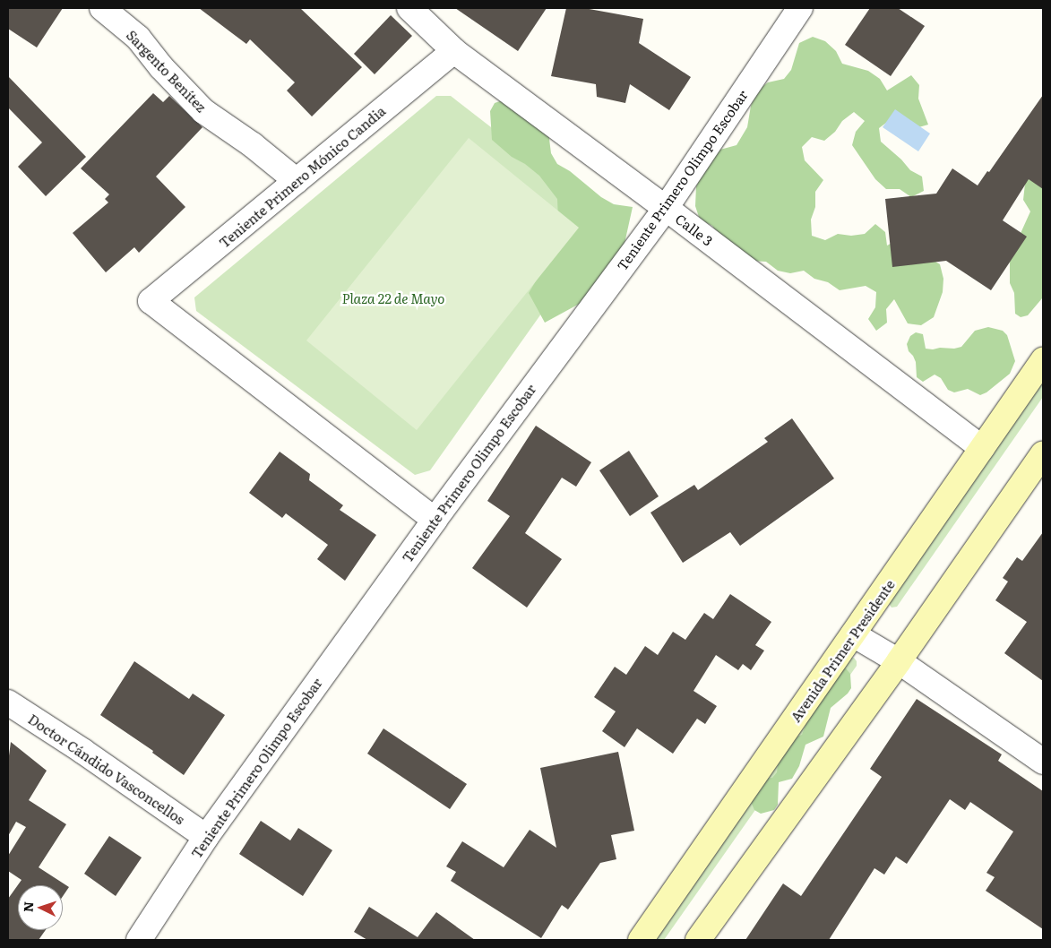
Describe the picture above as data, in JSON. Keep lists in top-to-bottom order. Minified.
{"streets":{"main road":["Avenida Primer Presidente"],"street":["Sargento Benítez","Teniente Primero Mónico Candia","Teniente Primero Olimpo Escobar","Calle 3","Doctor Cándido Vasconcellos"]},"crossings":[["Sargento Benítez","Teniente Primero Mónico Candia"],["Teniente Primero Mónico Candia","Teniente Primero Olimpo Escobar"],["Teniente Primero Mónico Candia","Calle 3"],["Teniente Primero Olimpo Escobar","Calle 3"],["Teniente Primero Olimpo Escobar","Doctor Cándido Vasconcellos"],["Calle 3","Avenida Primer Presidente"]],"parks":["Plaza 22 de Mayo"],"north":"left"}
